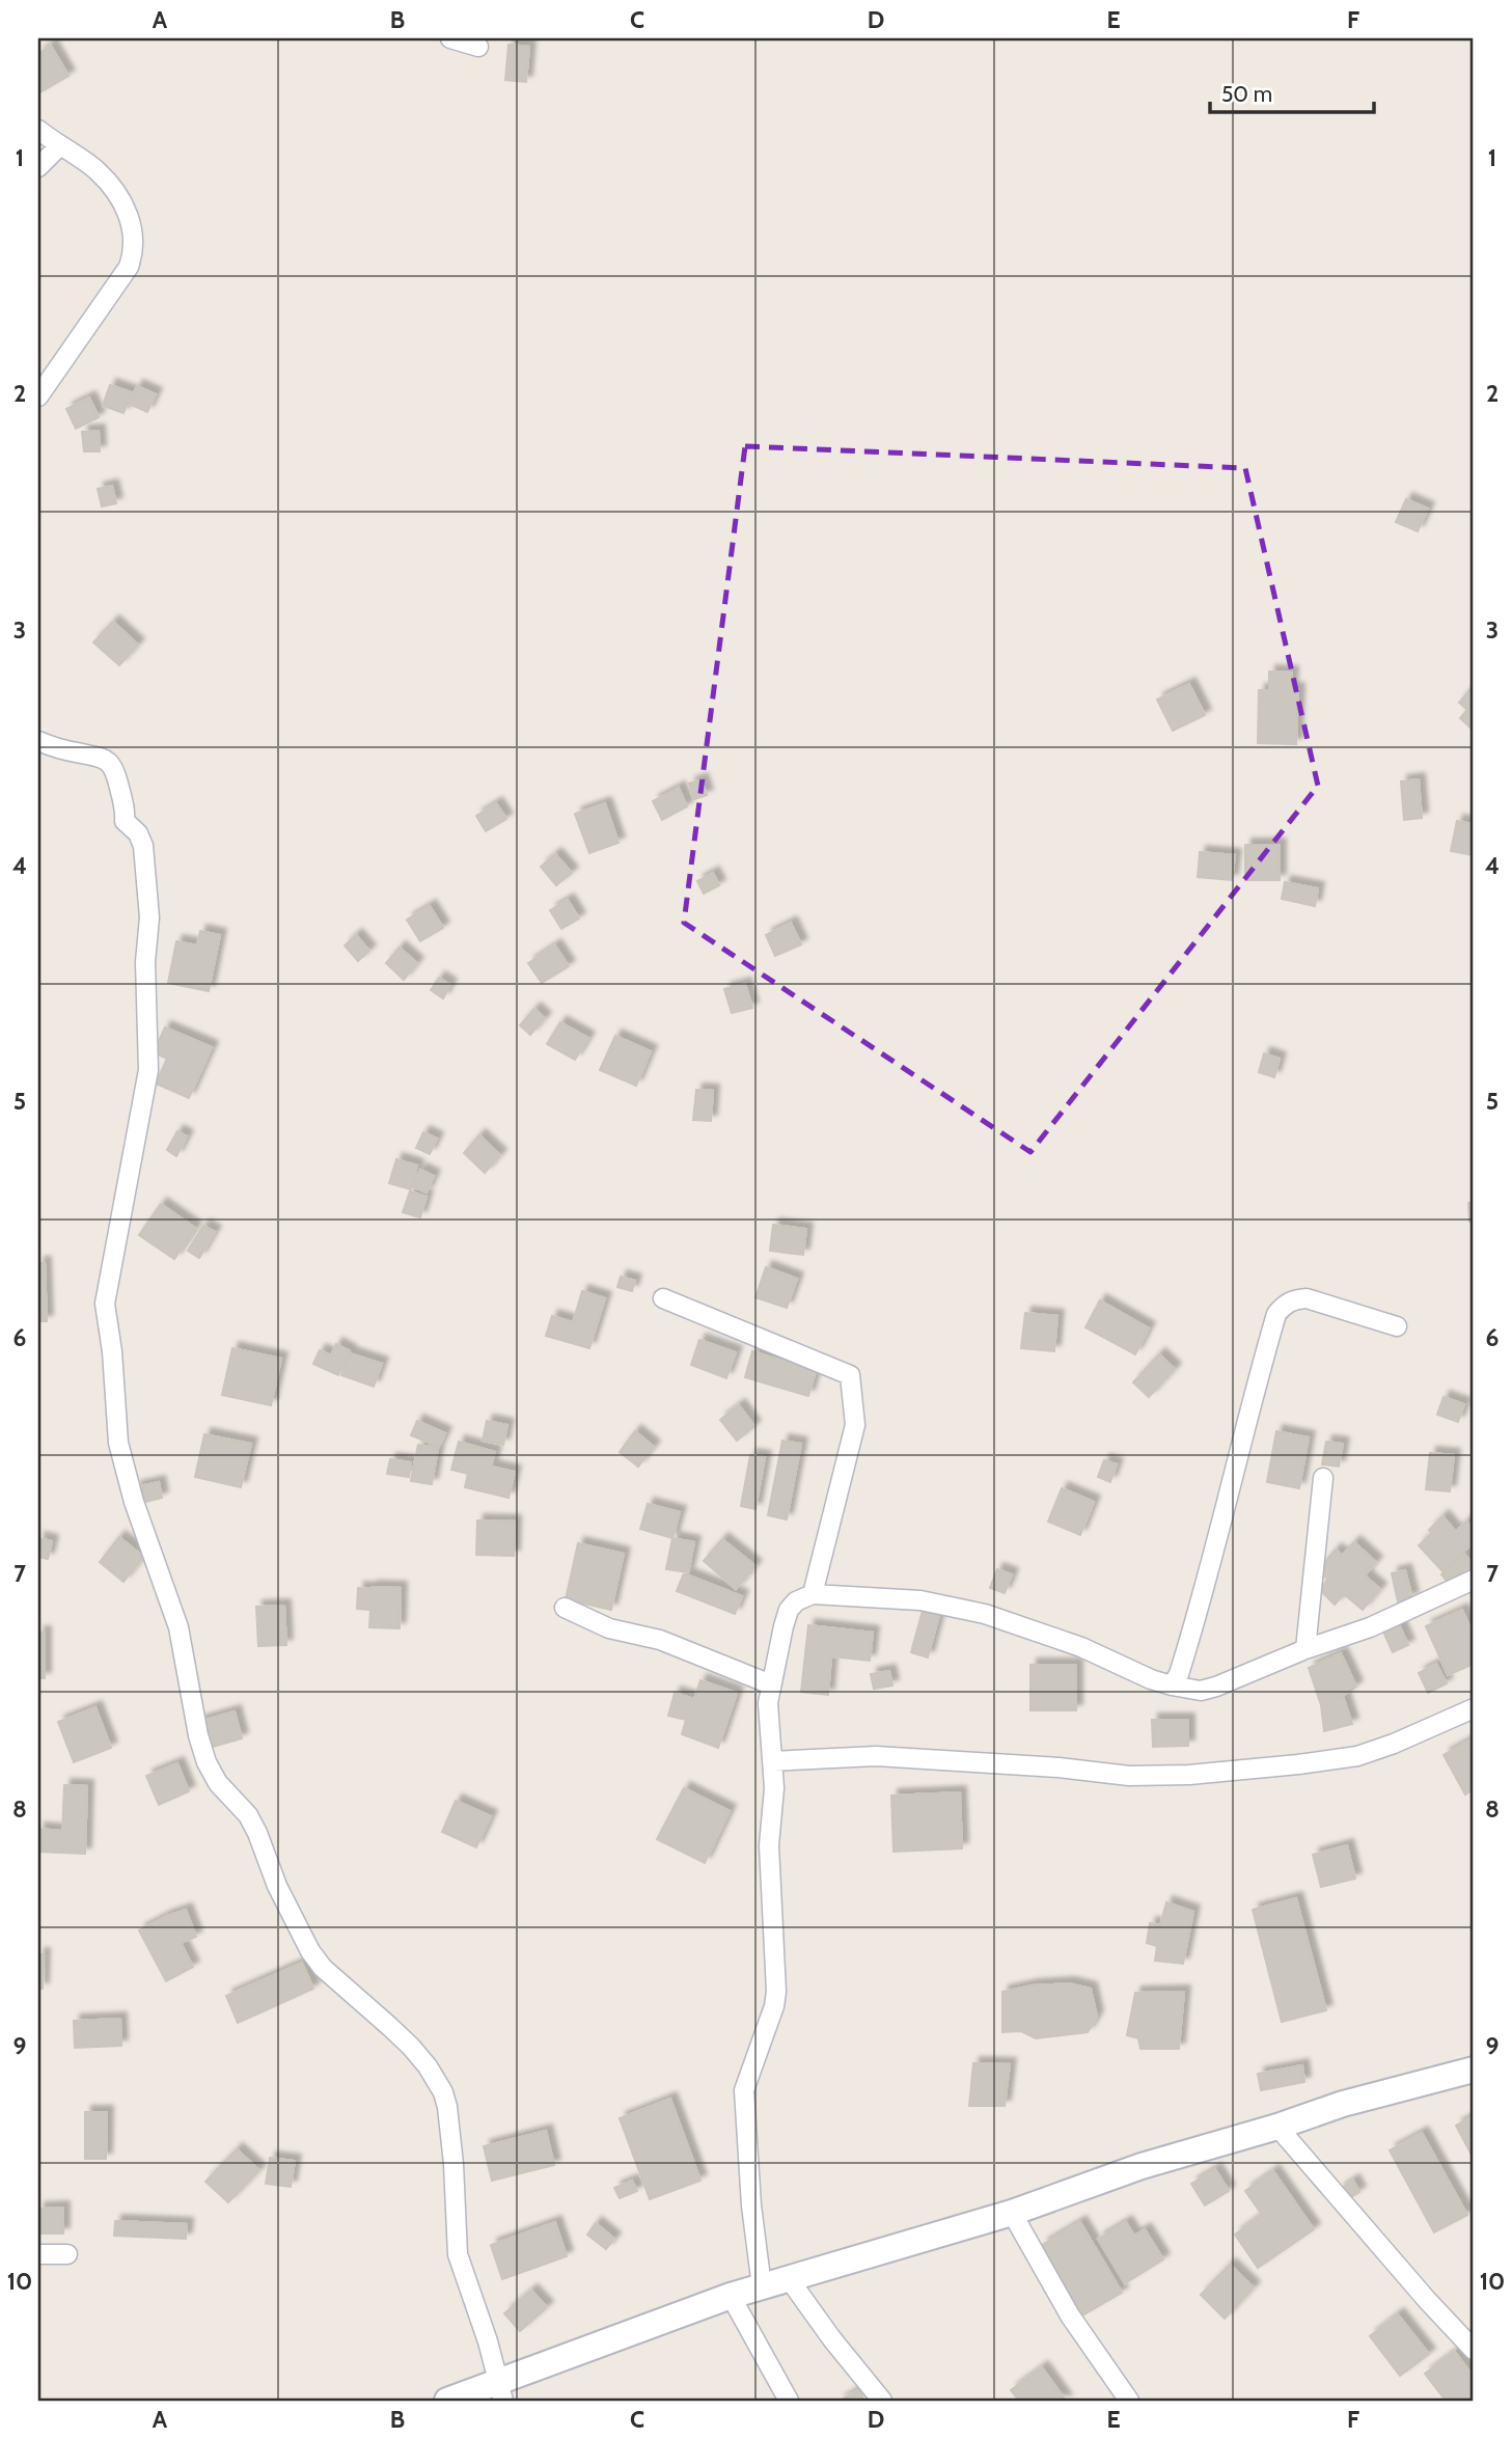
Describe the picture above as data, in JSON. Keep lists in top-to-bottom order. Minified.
{"scale_bar":"50 m","grid":{"columns":["A","B","C","D","E","F"],"rows":["1","2","3","4","5","6","7","8","9","10"]}}
